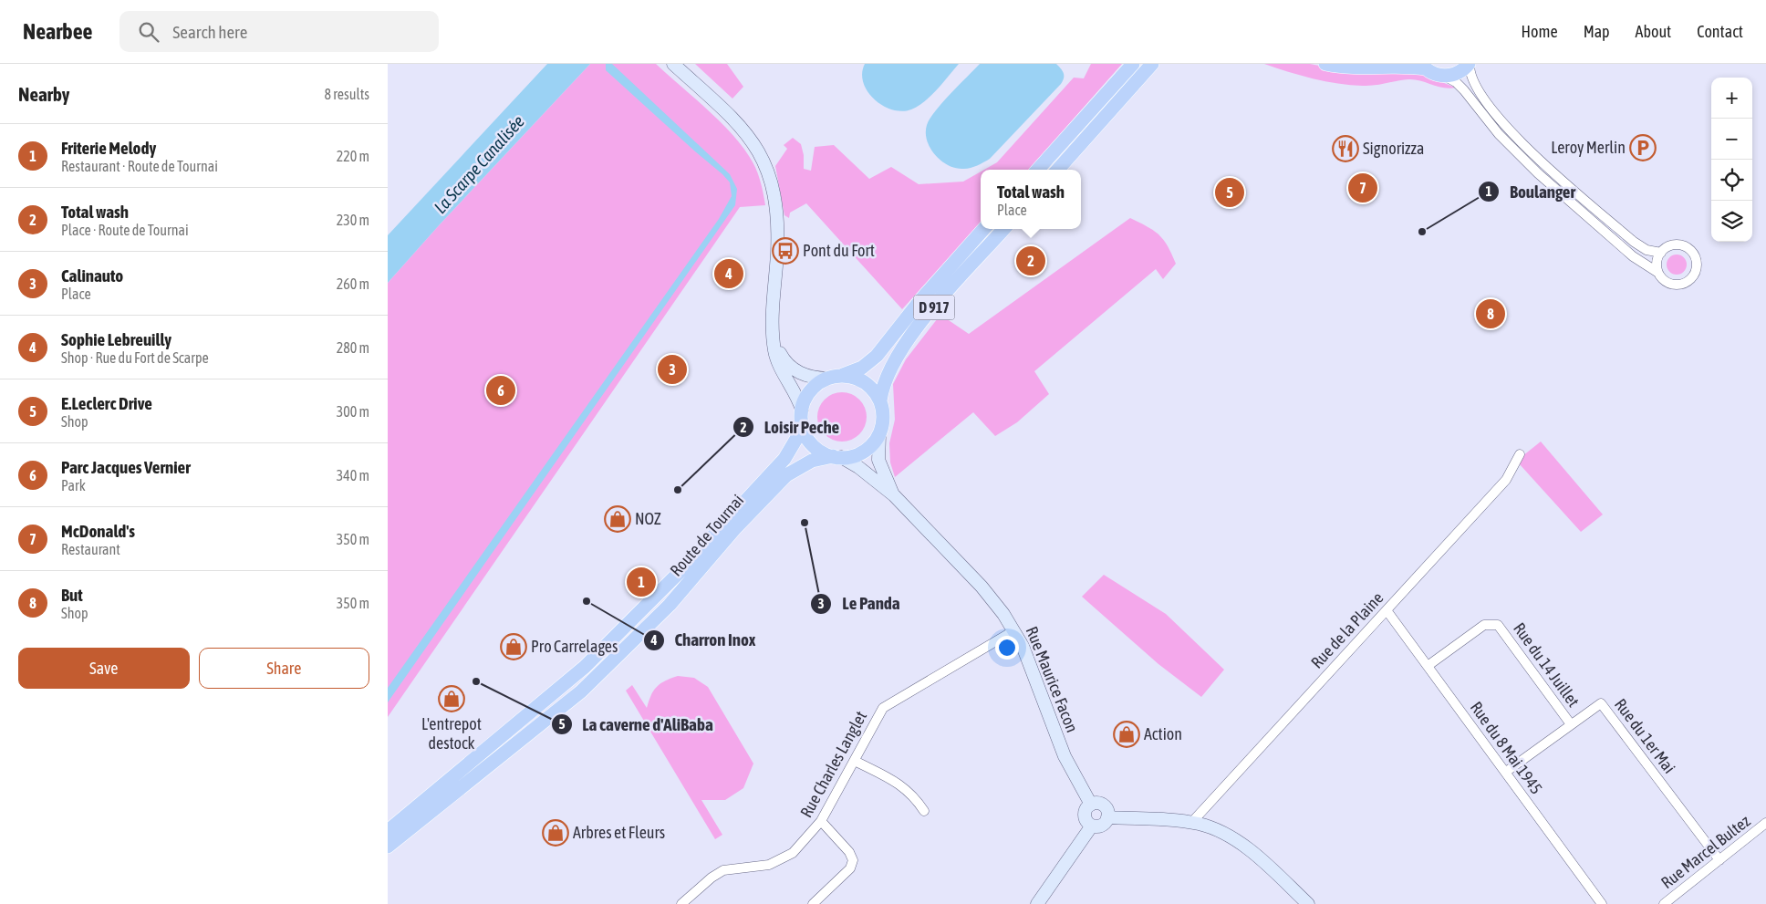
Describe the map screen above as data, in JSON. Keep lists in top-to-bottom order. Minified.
{"streets":{"main road":["D 917","Route de Tournai"],"street":["Rue de la Plaine","Rue du 14 Juillet","Rue Maurice Facon","Rue du 1er Mai","Rue du 8 Mai 1945","Rue Charles Langlet","Rue Marcel Bultez"]},"crossings":[["D 917","Route de Tournai"],["D 917","Rue Maurice Facon"],["Route de Tournai","Rue Maurice Facon"],["Rue de la Plaine","Rue du 8 Mai 1945"],["Rue du 14 Juillet","Rue du 1er Mai"],["Rue du 14 Juillet","Rue du 8 Mai 1945"],["Rue Maurice Facon","Rue Charles Langlet"],["Rue du 1er Mai","Rue du 8 Mai 1945"],["Rue du 1er Mai","Rue Marcel Bultez"]],"water":["La Scarpe Canalisée"],"places":{"parking":["Leroy Merlin"],"restaurant":["Signorizza"],"other":["Boulanger","Loisir Peche","Le Panda","Charron Inox","La caverne d'AliBaba"],"bus stop":["Pont du Fort"],"shop":["NOZ","Pro Carrelages","L'entrepot destock","Action","Arbres et Fleurs"]},"page":{"header":"Nearbee","search":"Search here","nav":["Home","Map","About","Contact"],"heading":["Nearby","8 results"],"map_buttons":["+","−"],"list":[{"mark":"1","name":"Friterie Melody","note":"Restaurant · Route de Tournai","value":"220 m"},{"mark":"2","name":"Total wash","note":"Place · Route de Tournai","value":"230 m"},{"mark":"3","name":"Calinauto","note":"Place","value":"260 m"},{"mark":"4","name":"Sophie Lebreuilly","note":"Shop · Rue du Fort de Scarpe","value":"280 m"},{"mark":"5","name":"E.Leclerc Drive","note":"Shop","value":"300 m"},{"mark":"6","name":"Parc Jacques Vernier","note":"Park","value":"340 m"},{"mark":"7","name":"McDonald's","note":"Restaurant","value":"350 m"},{"mark":"8","name":"But","note":"Shop","value":"350 m"}],"popup":["Total wash","Place"],"pins":["7","5","2","4","8","3","6","1"],"buttons":["Save","Share"]}}
